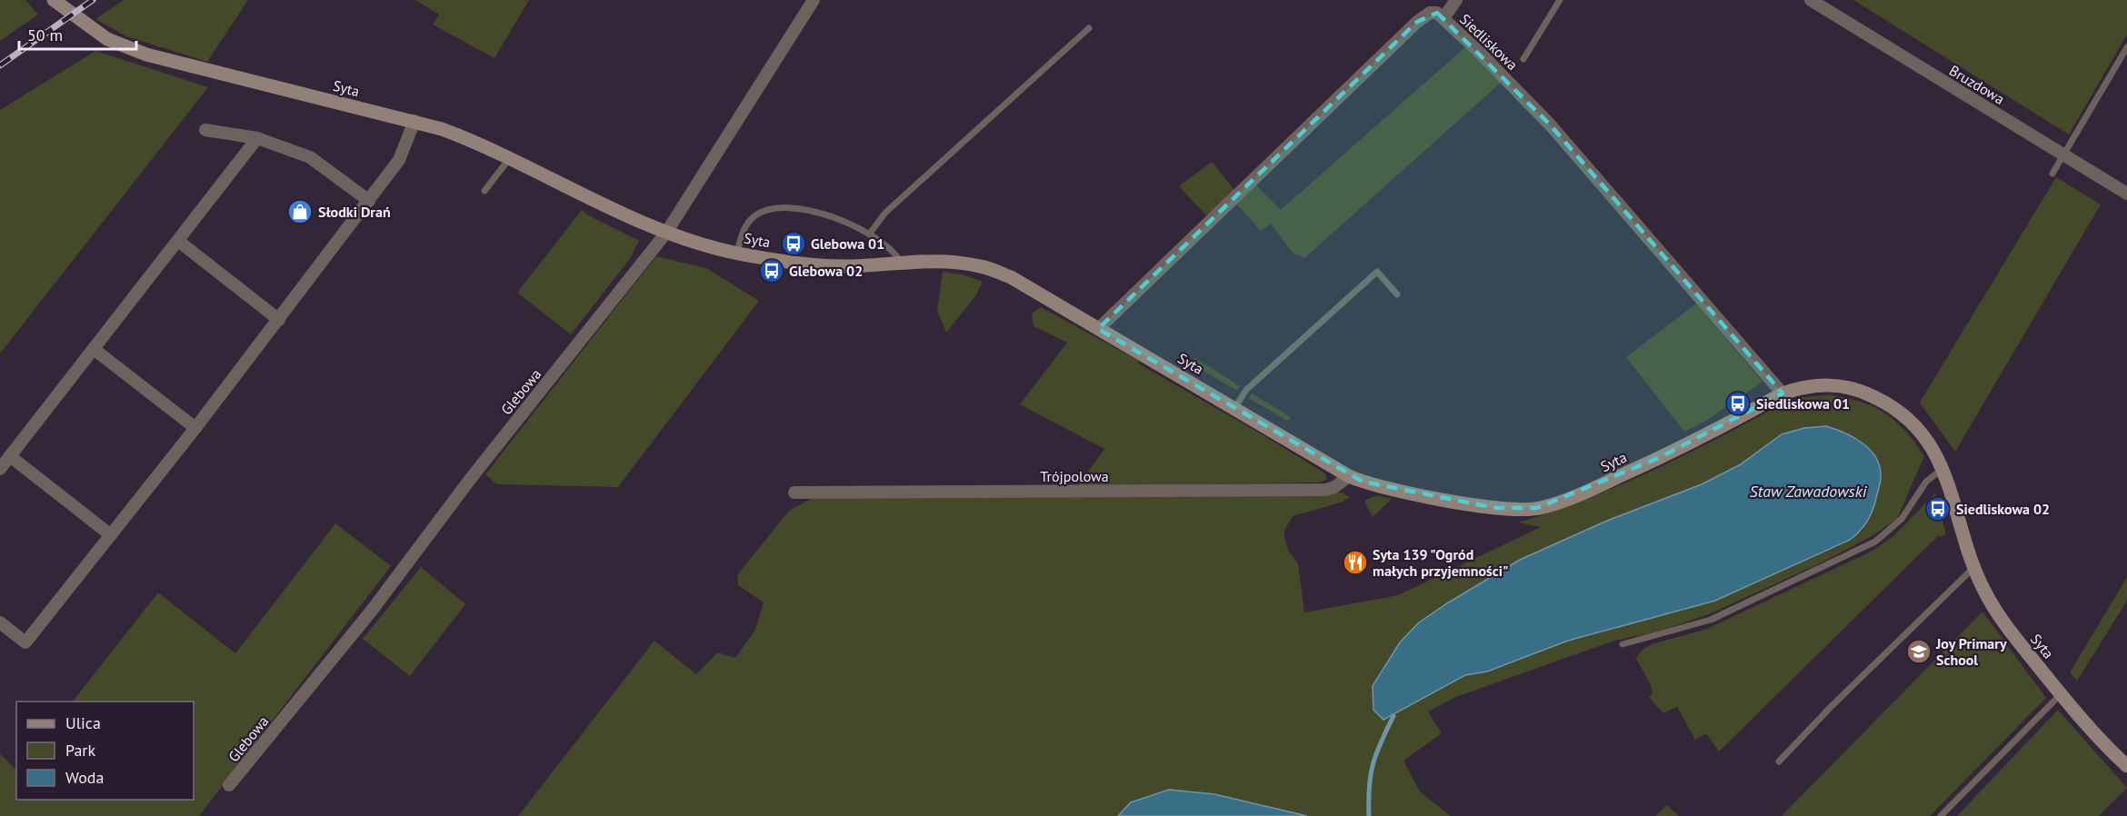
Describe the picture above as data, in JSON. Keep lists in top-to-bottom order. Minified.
{"streets":{"street":["Siedliskowa","Bruzdowa","Syta","Glebowa","Trójpolowa"]},"crossings":[["Siedliskowa","Syta"],["Syta","Glebowa"],["Syta","Trójpolowa"]],"water":["Staw Zawadowski"],"places":{"shop":["Słodki Drań"],"bus stop":["Glebowa 01","Glebowa 02","Siedliskowa 01","Siedliskowa 02"],"restaurant":["Syta 139 \"Ogród małych przyjemności\""],"school or university":["Joy Primary School"]},"legend":["Ulica","Park","Woda"],"scale_bar":"50 m"}
